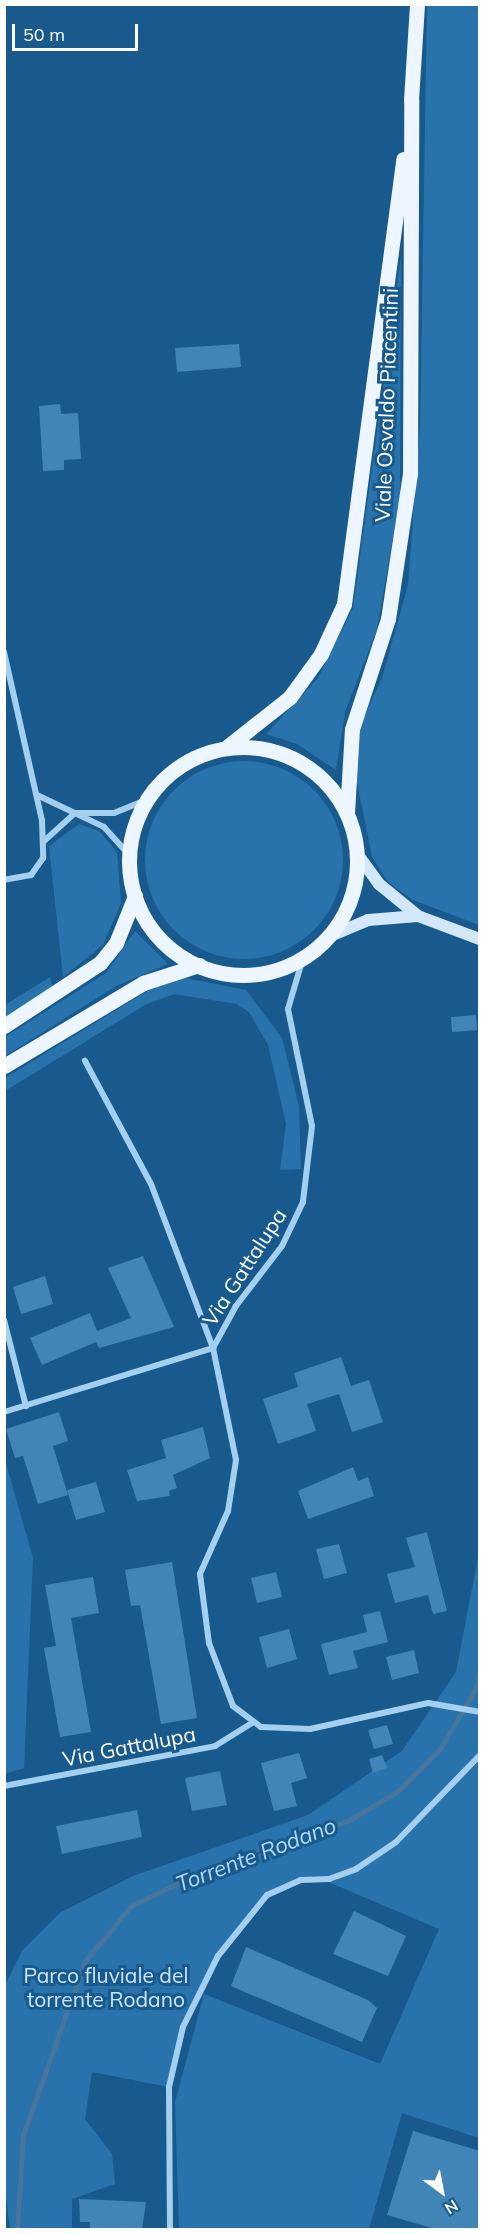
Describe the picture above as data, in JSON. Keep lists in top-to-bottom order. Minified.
{"streets":{"main road":["Viale Osvaldo Piacentini"],"street":["Via Gattalupa"]},"water":["Torrente Rodano"],"parks":["Parco fluviale del torrente Rodano"],"scale_bar":"50 m","north":"bottom right"}
